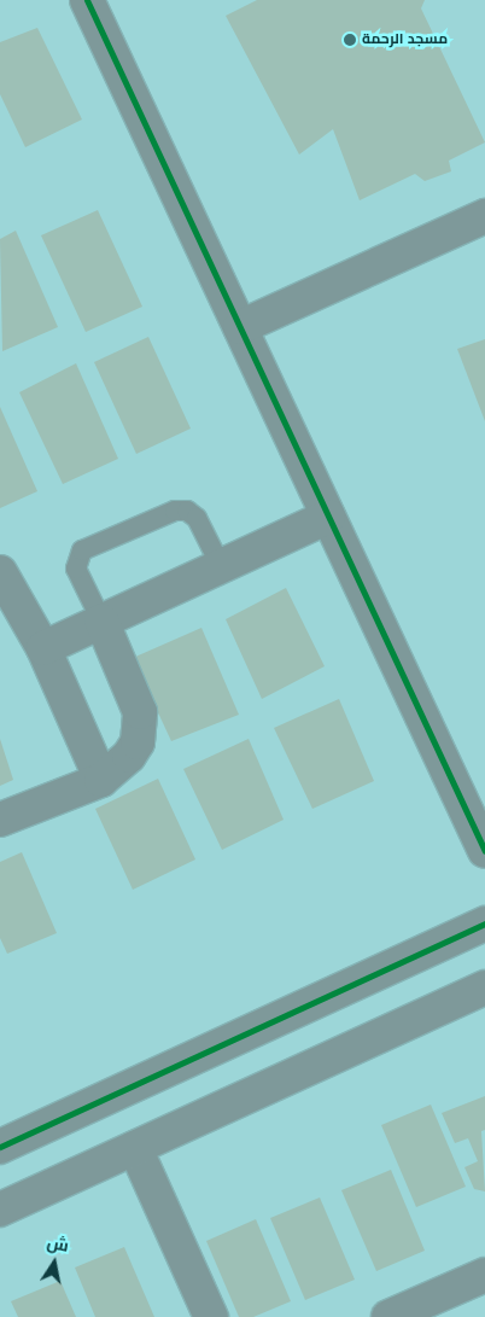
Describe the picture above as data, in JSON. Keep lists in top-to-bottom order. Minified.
{"places":["مسجد الرحمة"],"north":"top"}
